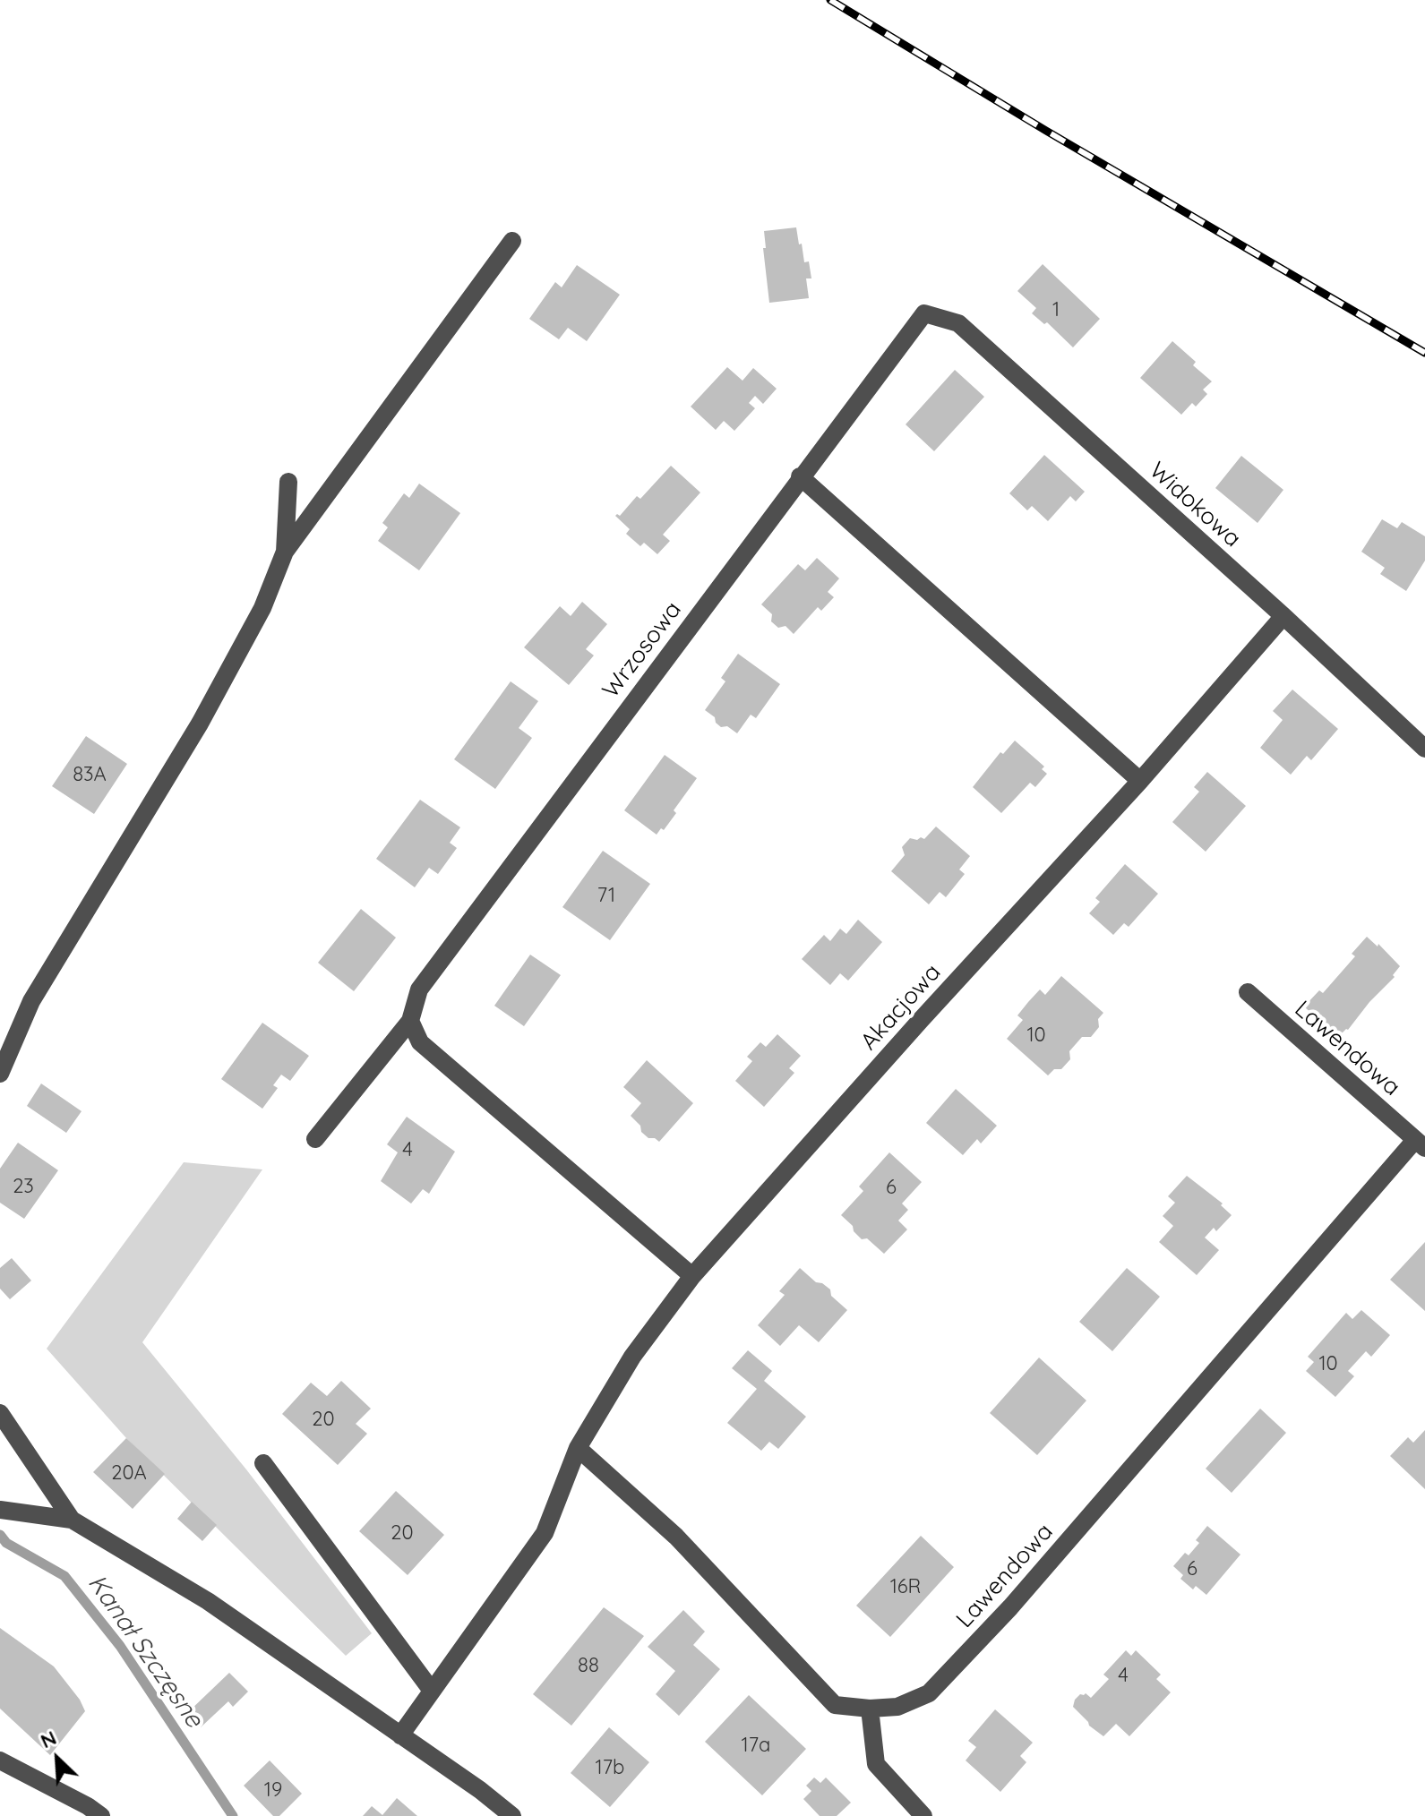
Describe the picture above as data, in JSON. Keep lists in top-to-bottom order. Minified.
{"streets":{"street":["Widokowa","Wrzosowa","Akacjowa","Lawendowa"]},"crossings":[["Widokowa","Wrzosowa"],["Widokowa","Akacjowa"],["Akacjowa","Lawendowa"]],"water":["Kanał Szczęsne"],"house_numbers":["1","83A","71","10","4","23","6","10","20","20A","20","6","16R","88","4","17a","17b","19"],"north":"top left"}
